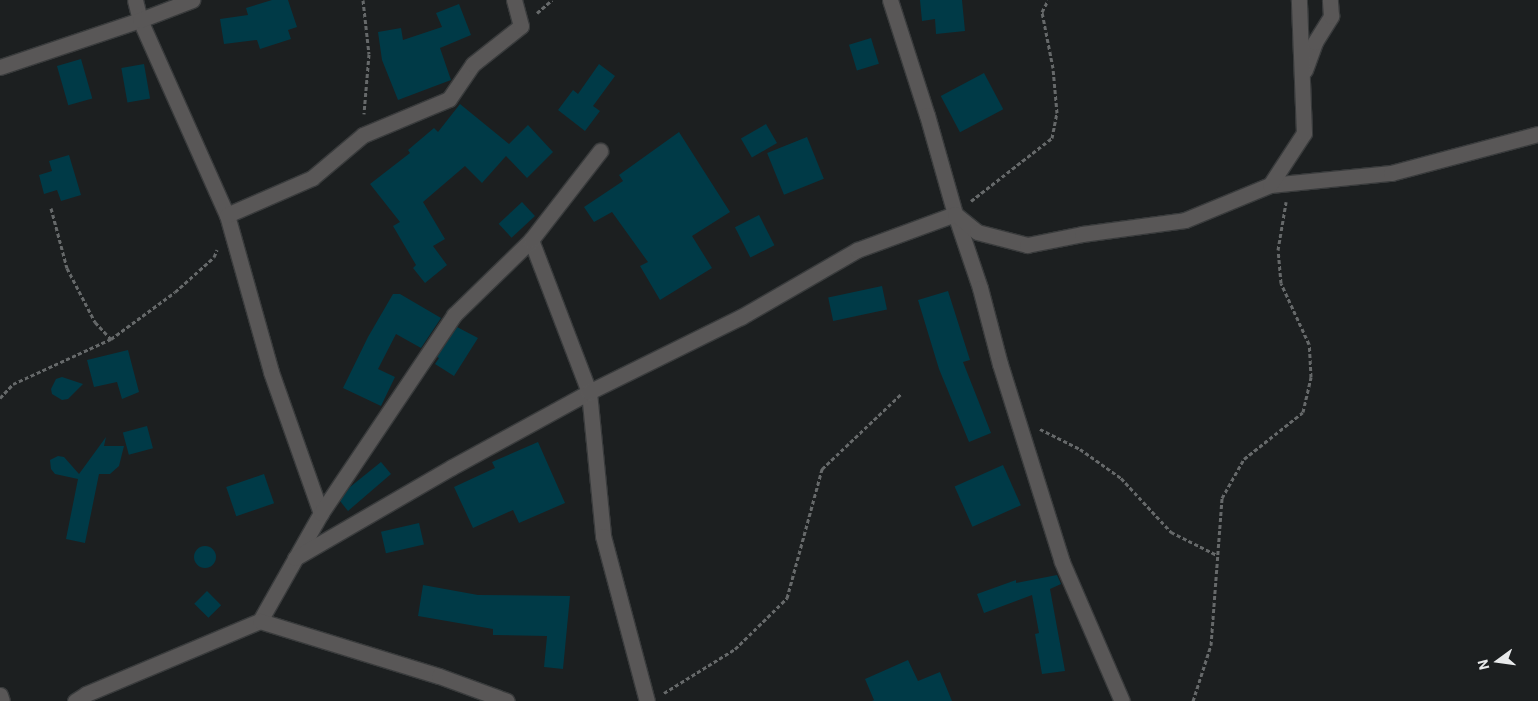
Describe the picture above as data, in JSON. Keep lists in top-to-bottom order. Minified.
{"north":"left"}
